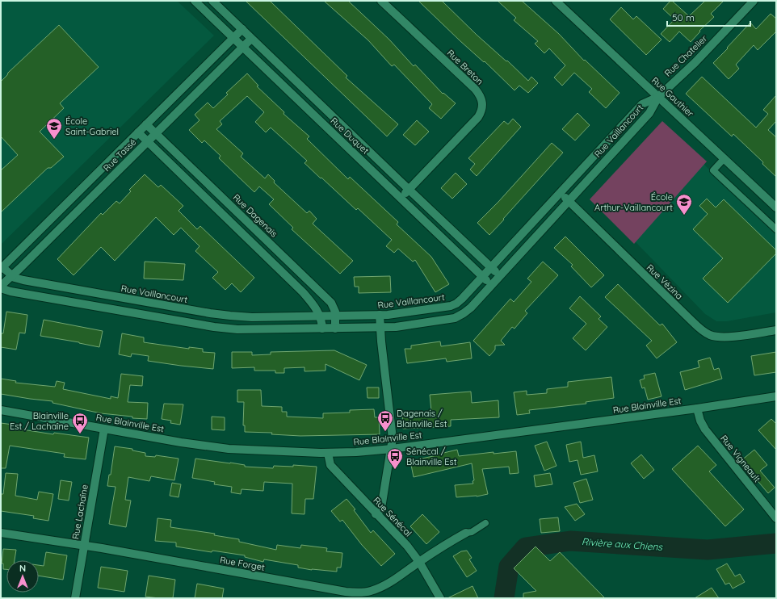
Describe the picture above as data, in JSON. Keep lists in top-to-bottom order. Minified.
{"streets":{"street":["Rue Chatelier","Rue Breton","Rue Gauthier","Rue Vaillancourt","Rue Duquet","Rue Tassé","Rue Dagenais","Rue Vézina","Rue Blainville Est","Rue Vigneault","Rue Lachaîne","Rue Sénécal","Rue Forget"]},"crossings":[["Rue Chatelier","Rue Gauthier"],["Rue Chatelier","Rue Vaillancourt"],["Rue Breton","Rue Duquet"],["Rue Gauthier","Rue Vaillancourt"],["Rue Vaillancourt","Rue Duquet"],["Rue Vaillancourt","Rue Tassé"],["Rue Vaillancourt","Rue Dagenais"],["Rue Vaillancourt","Rue Vézina"],["Rue Duquet","Rue Tassé"],["Rue Tassé","Rue Dagenais"],["Rue Blainville Est","Rue Vigneault"],["Rue Blainville Est","Rue Lachaîne"],["Rue Blainville Est","Rue Sénécal"],["Rue Lachaîne","Rue Forget"],["Rue Sénécal","Rue Forget"]],"water":["Rivière aux Chiens"],"places":{"school or university":["École Saint-Gabriel","École Arthur-Vaillancourt"],"bus stop":["Dagenais / Blainville Est","Blainville Est / Lachaîne","Sénécal / Blainville Est"]},"scale_bar":"50 m","north":"top"}
